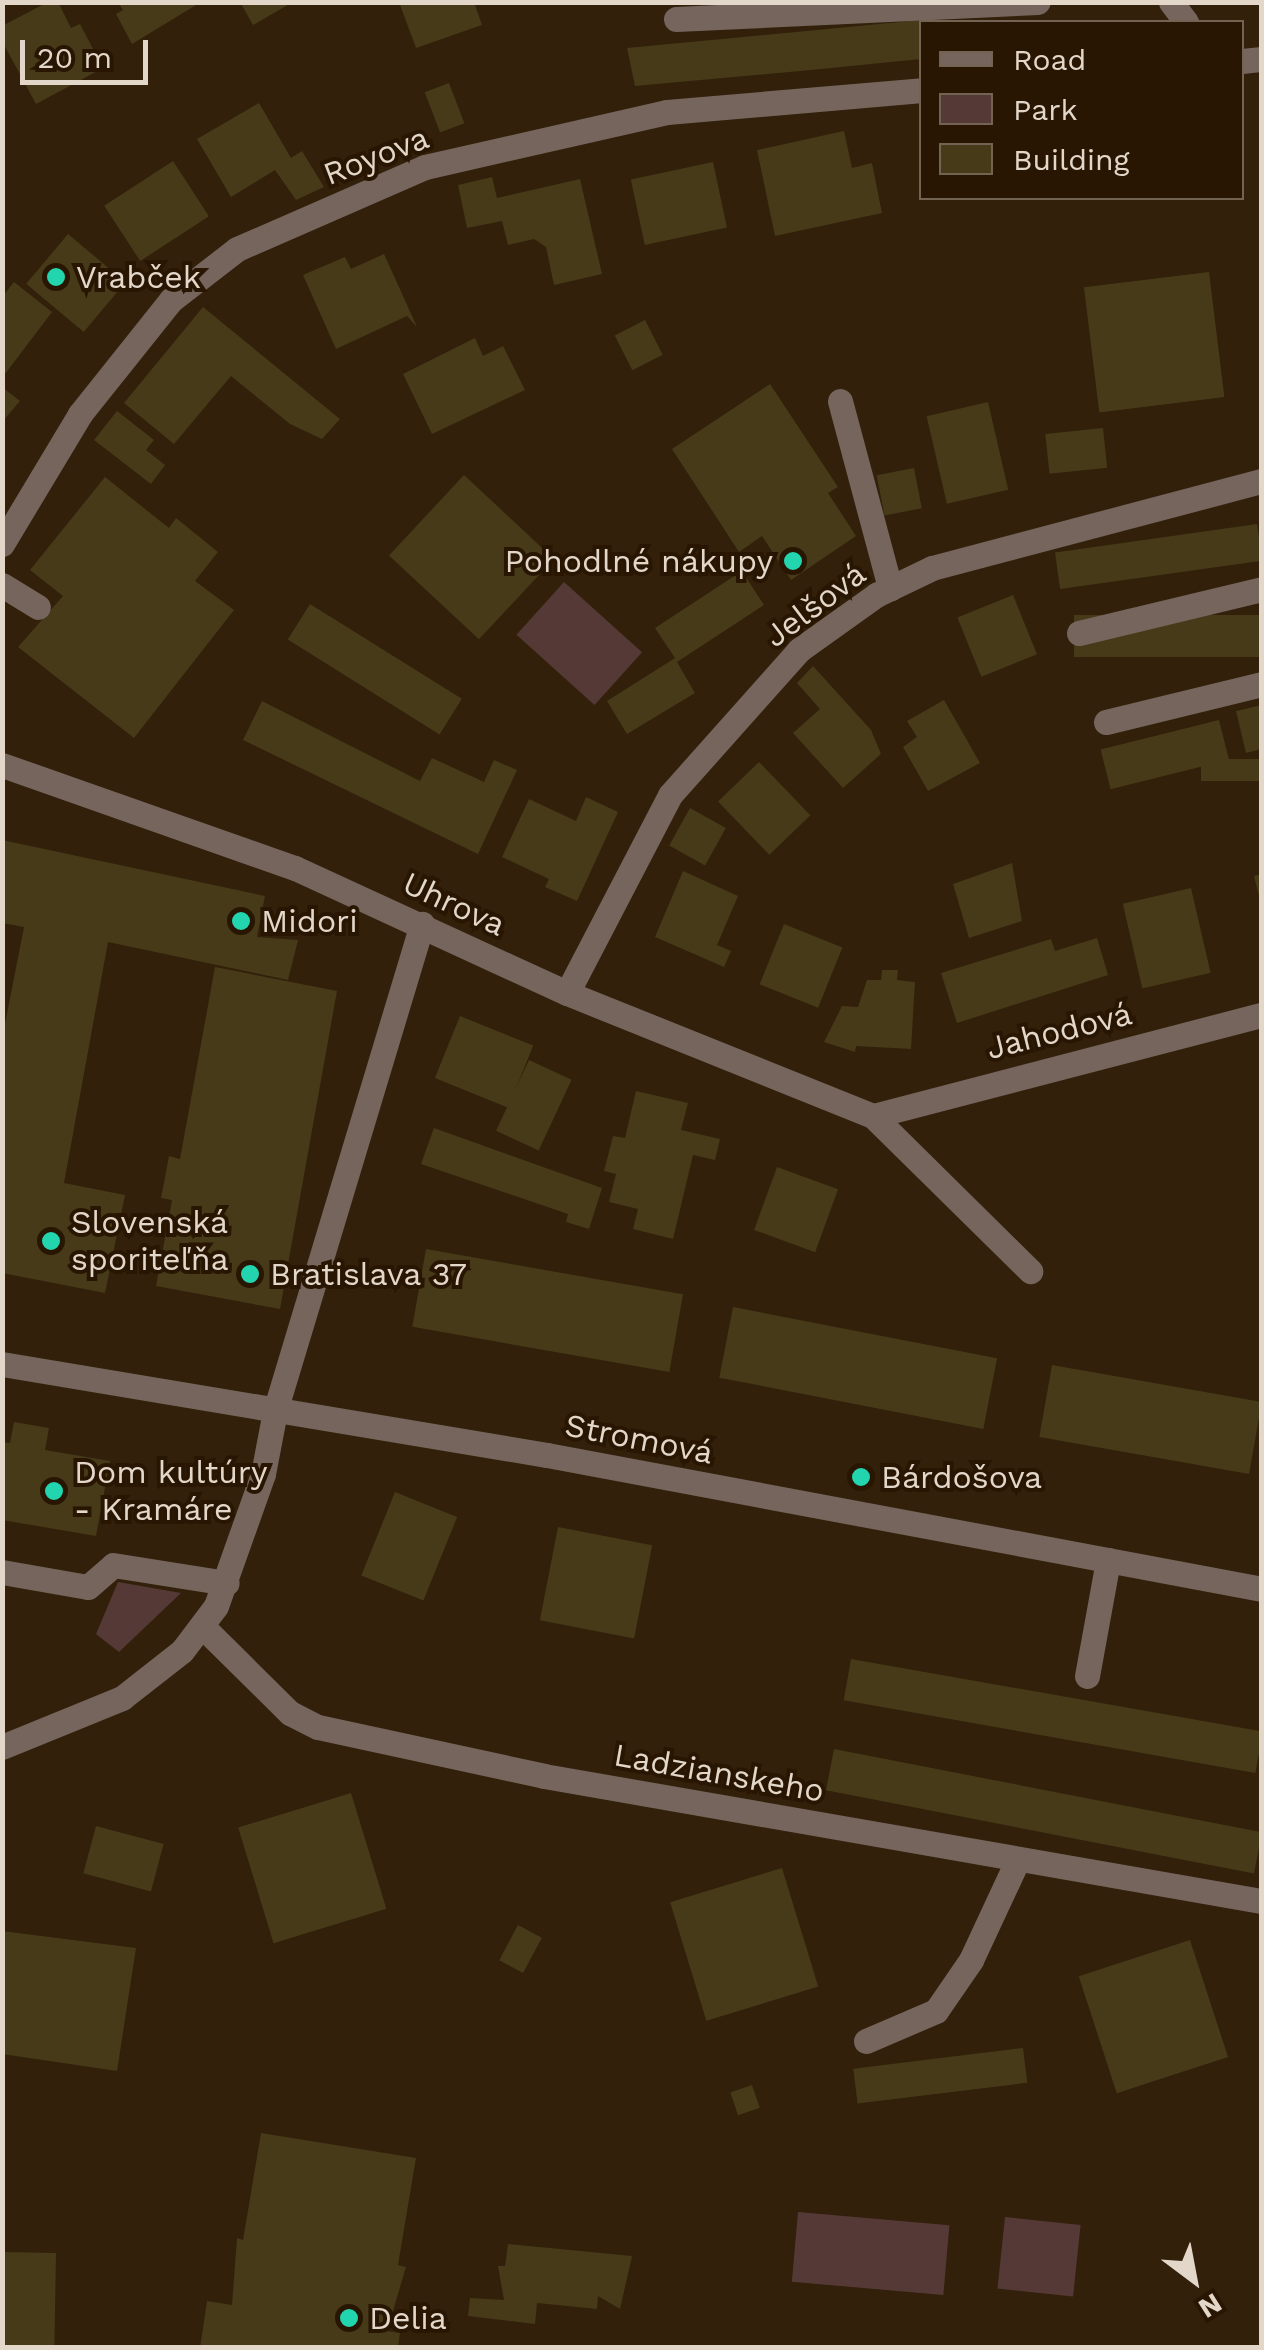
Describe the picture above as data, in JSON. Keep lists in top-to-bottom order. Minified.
{"streets":{"street":["Royova","Jelšová","Uhrova","Jahodová","Stromová","Ladzianskeho"]},"crossings":[["Jelšová","Uhrova"],["Uhrova","Jahodová"]],"places":["Vrabček","Pohodlné nákupy","Midori","Slovenská sporiteľňa","Bratislava 37","Bárdošova","Dom kultúry - Kramáre","Delia"],"legend":["Road","Park","Building"],"scale_bar":"20 m","north":"bottom right"}
